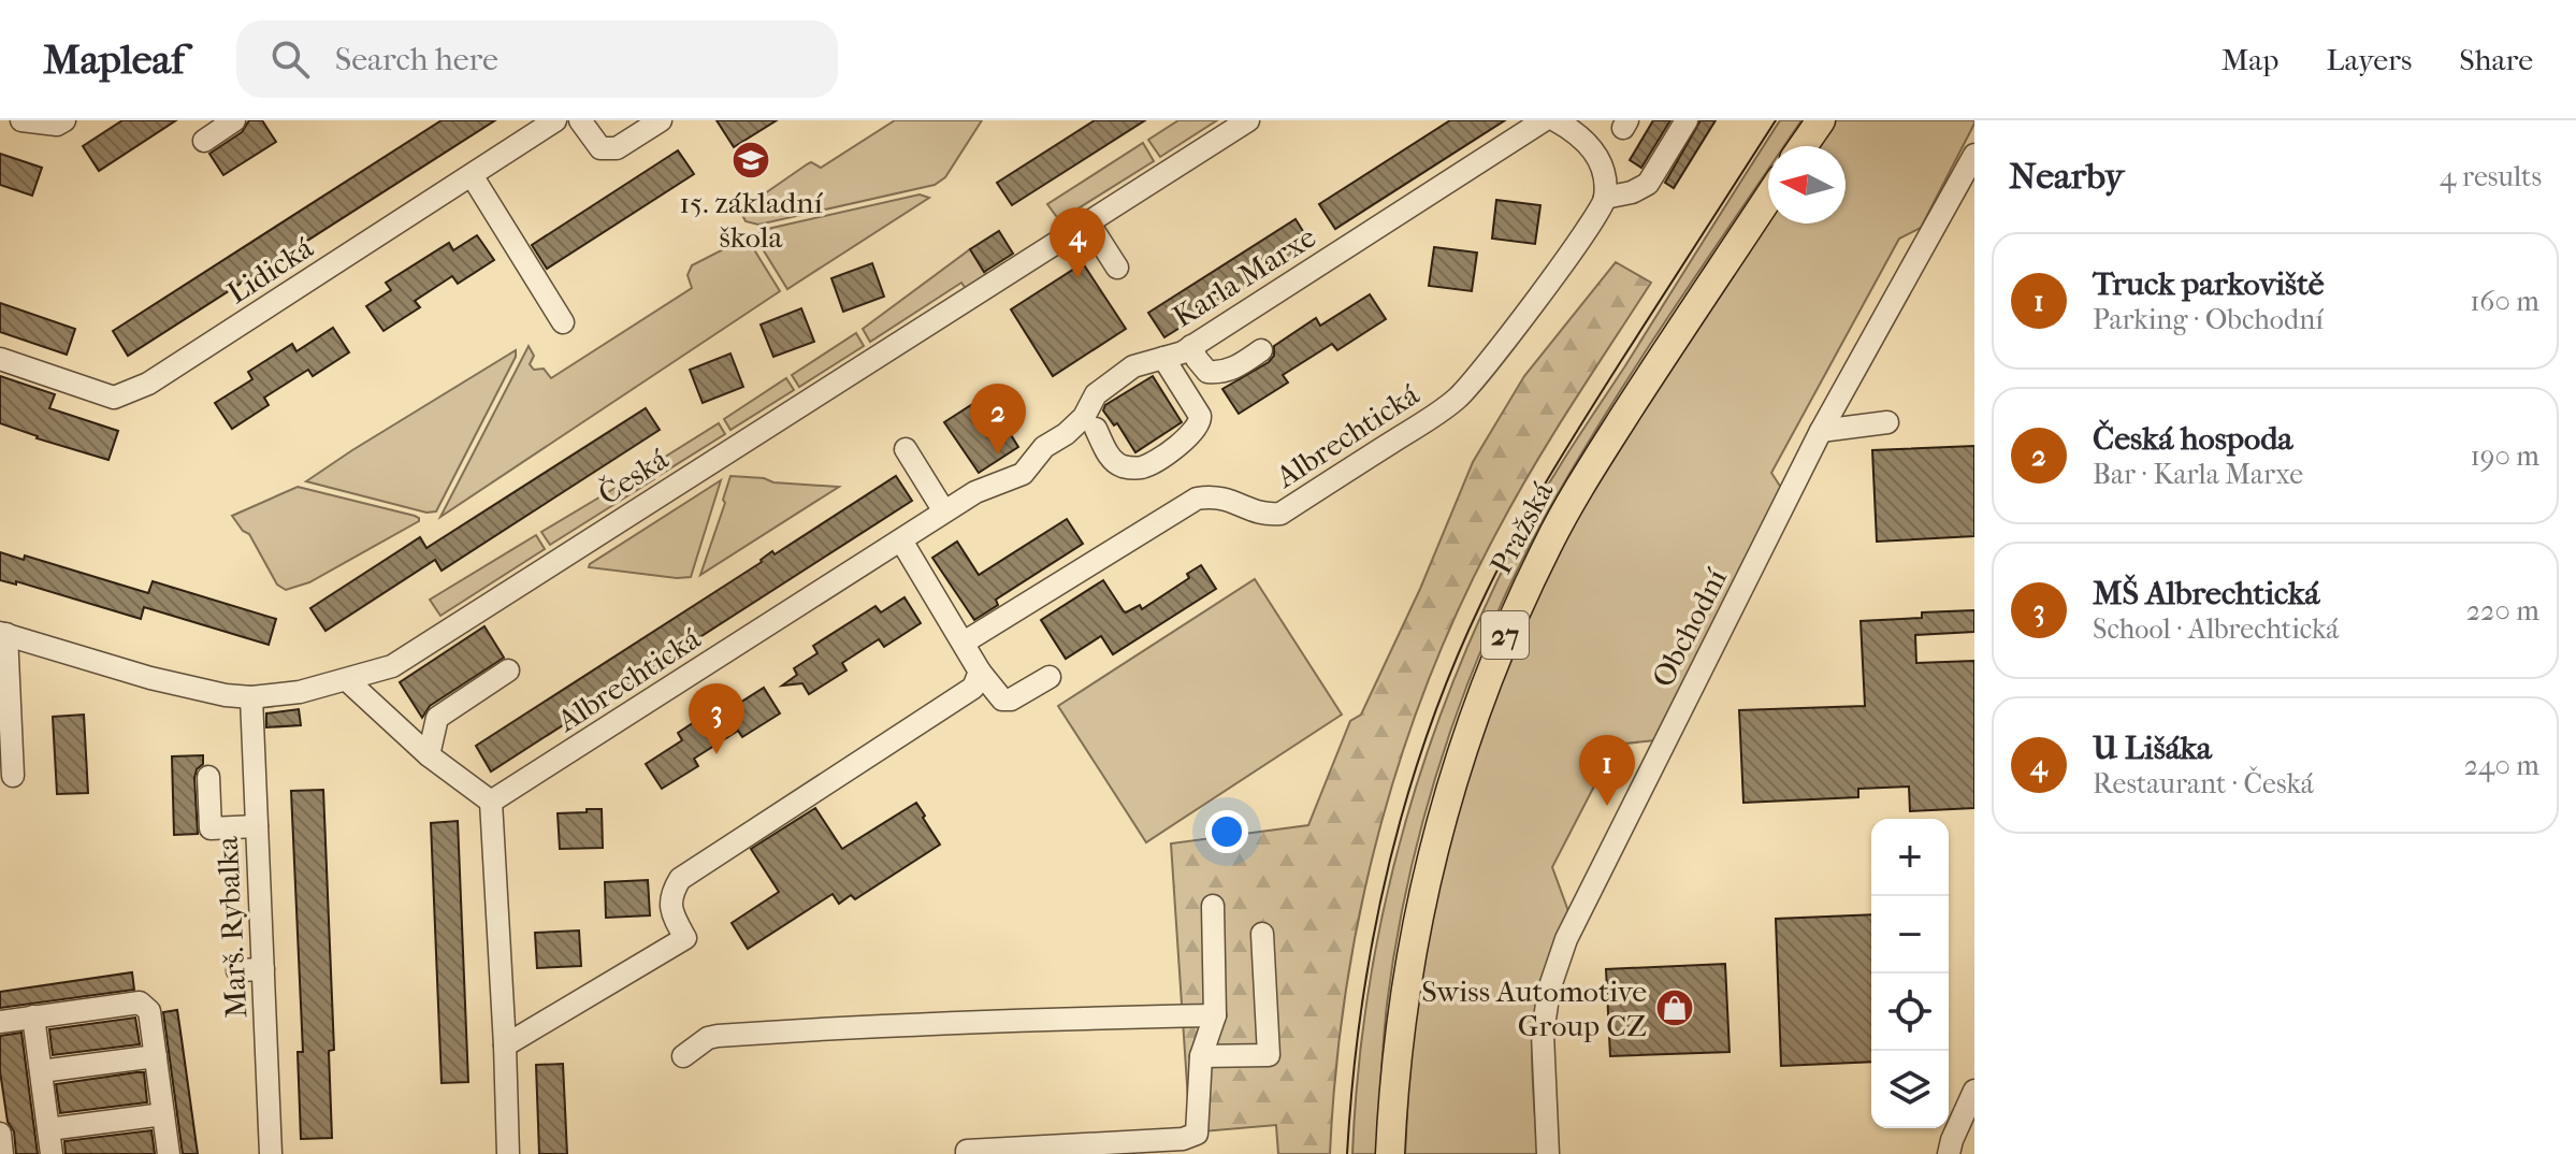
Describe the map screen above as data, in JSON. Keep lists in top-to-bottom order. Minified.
{"streets":{"main road":["Pražská","27"],"street":["Lidická","Karla Marxe","Albrechtická","Česká","Obchodní","Marš. Rybalka"]},"crossings":[["Karla Marxe","Albrechtická"],["Česká","Marš. Rybalka"]],"places":{"school or university":["15. základní škola"],"shop":["Swiss Automotive Group CZ"]},"north":"left","page":{"header":"Mapleaf","search":"Search here","nav":["Map","Layers","Share"],"heading":["Nearby","4 results"],"pins":["4","2","3","1"],"list":[{"mark":"1","name":"Truck parkoviště","note":"Parking · Obchodní","value":"160 m"},{"mark":"2","name":"Česká hospoda","note":"Bar · Karla Marxe","value":"190 m"},{"mark":"3","name":"MŠ Albrechtická","note":"School · Albrechtická","value":"220 m"},{"mark":"4","name":"U Lišáka","note":"Restaurant · Česká","value":"240 m"}],"map_buttons":["+","−"]}}
